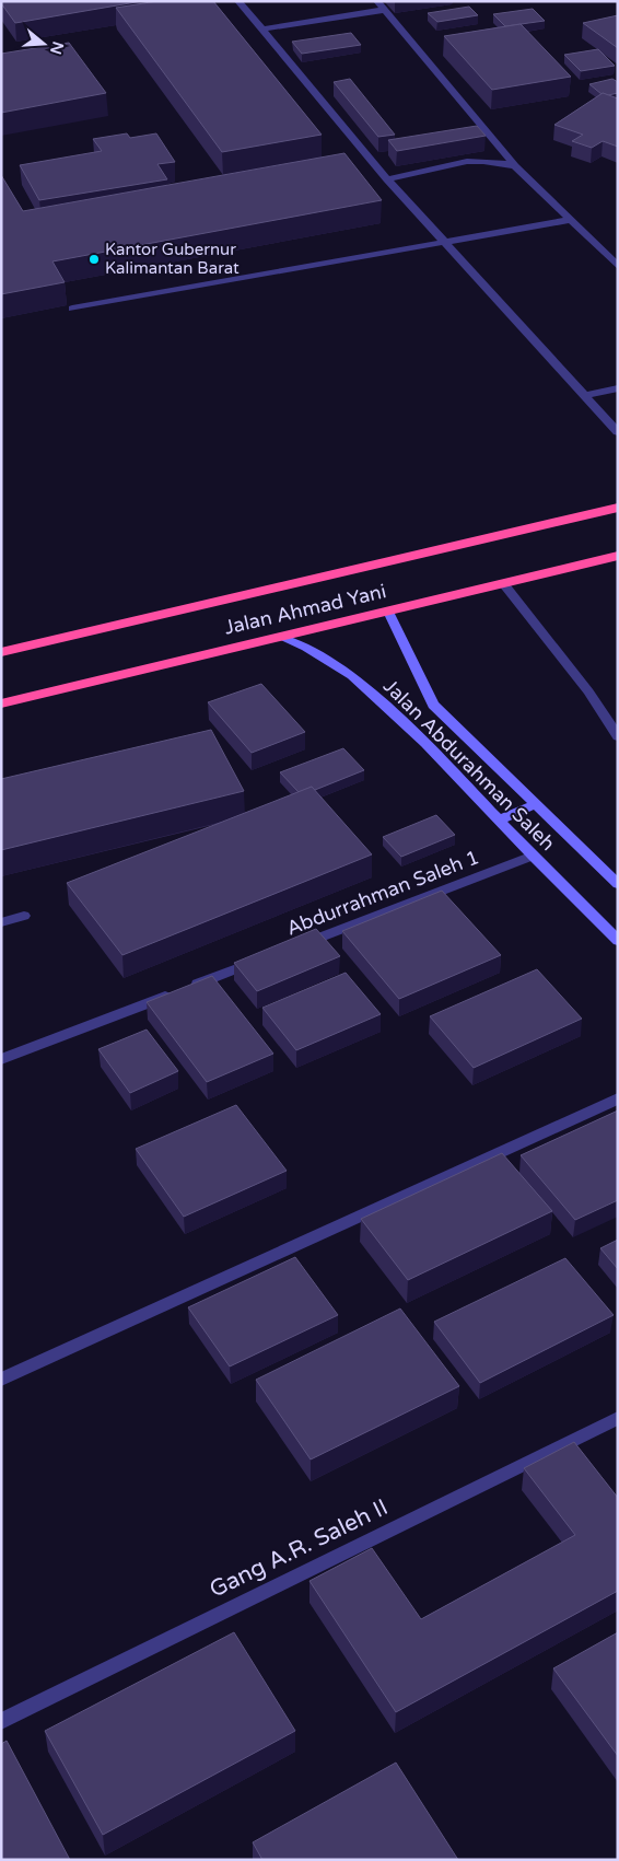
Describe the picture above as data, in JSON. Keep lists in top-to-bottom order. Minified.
{"streets":{"highway":["Jalan Ahmad Yani"],"street":["Jalan Abdurahman Saleh","Abdurrahman Saleh 1","Gang A.R. Saleh II"]},"crossings":[["Jalan Ahmad Yani","Jalan Abdurahman Saleh"],["Jalan Abdurahman Saleh","Abdurrahman Saleh 1"]],"places":["Kantor Gubernur Kalimantan Barat"],"north":"right"}
